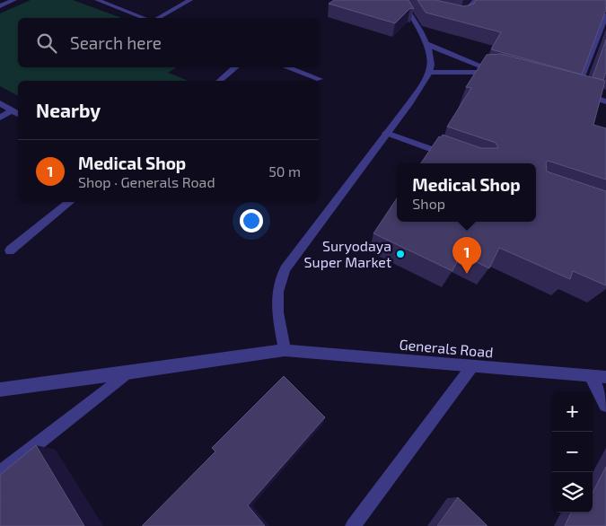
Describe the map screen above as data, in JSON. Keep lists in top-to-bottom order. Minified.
{"streets":{"street":["Generals Road"]},"places":["Suryodaya Super Market"],"page":{"search":"Search here","heading":"Nearby","list":[{"mark":"1","name":"Medical Shop","note":"Shop · Generals Road","value":"50 m"}],"popup":["Medical Shop","Shop"],"pins":"1","map_buttons":["+","−"]}}
